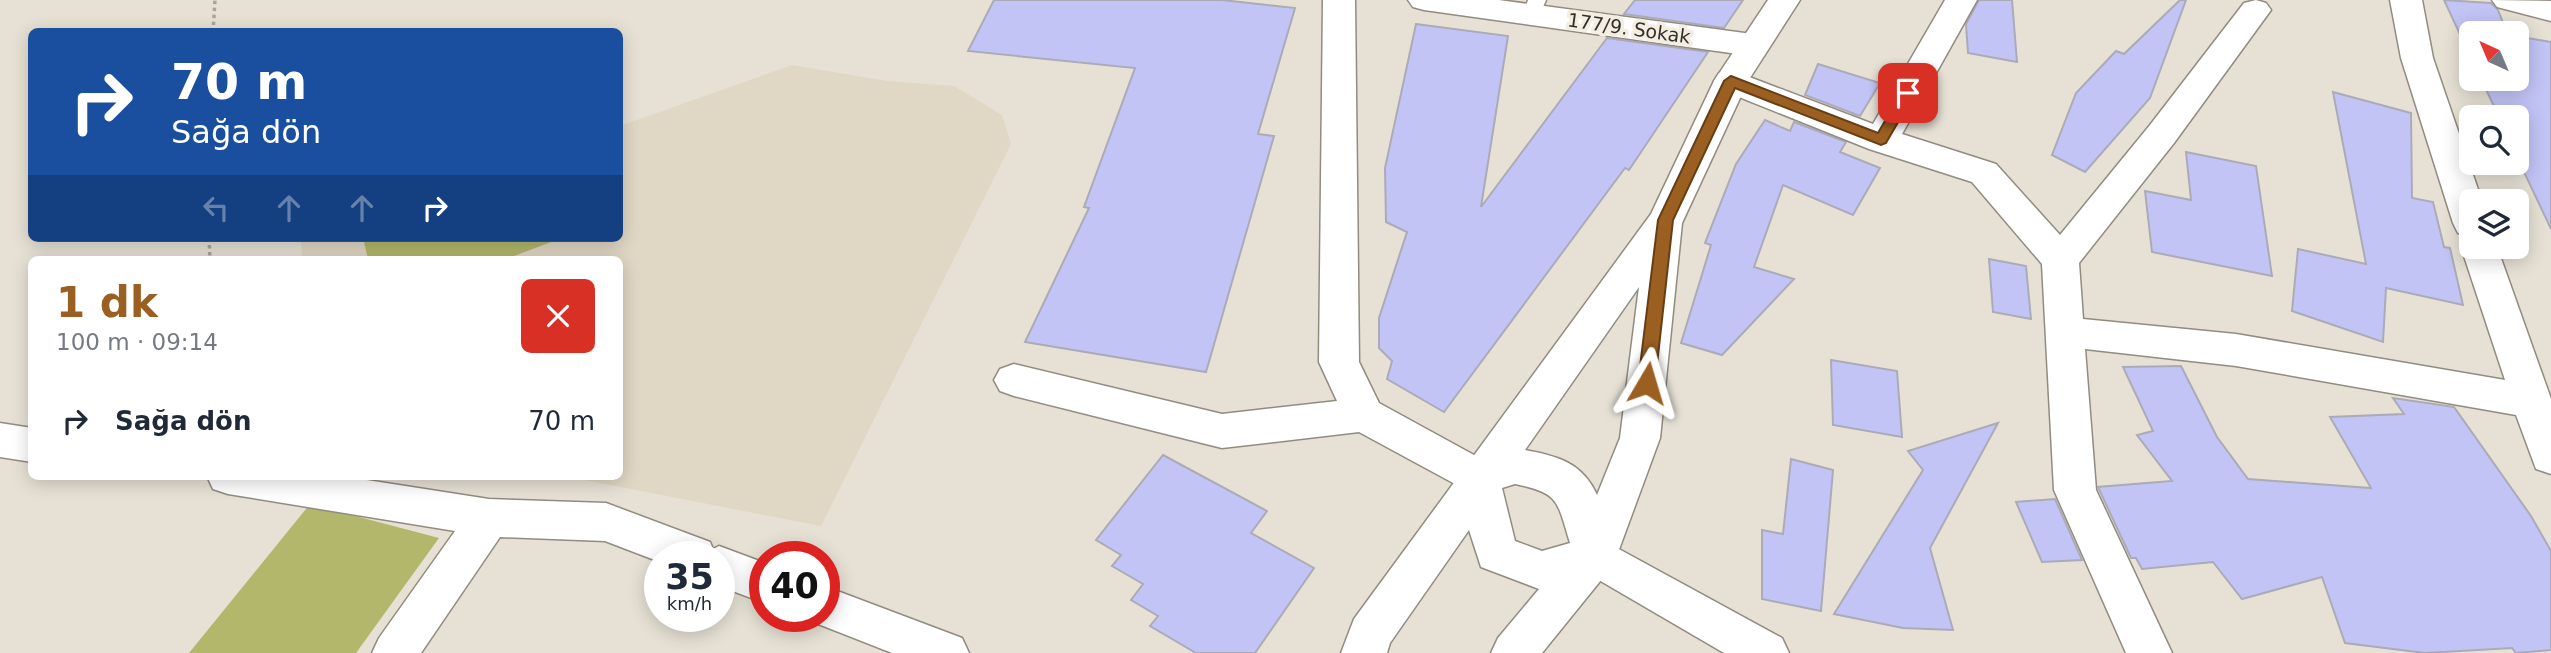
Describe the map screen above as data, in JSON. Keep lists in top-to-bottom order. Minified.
{"streets":{"street":["177/9. Sokak"]},"north":"top left","page":{"turn":["70 m","Sağa dön"],"heading":["1 dk","100 m · 09:14"],"list":[{"name":"Sağa dön","value":"70 m"}],"speed":"35 km/h","limit":"40"}}
